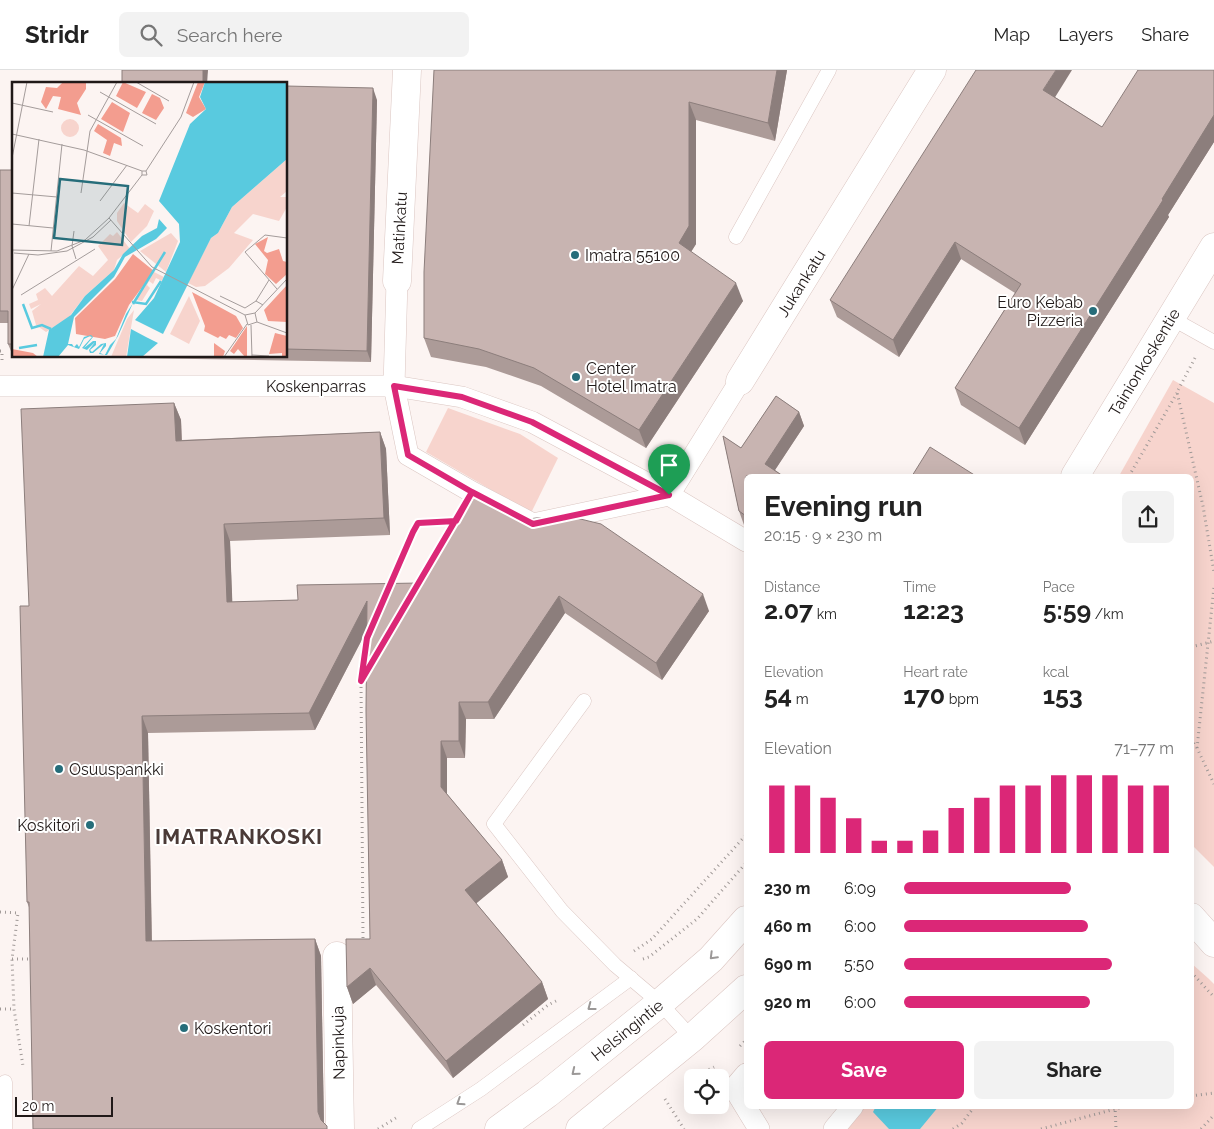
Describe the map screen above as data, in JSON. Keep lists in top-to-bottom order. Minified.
{"streets":{"main road":["Matinkatu","Jukankatu","Tainionkoskentie","Helsingintie","Napinkuja"],"street":["Koskenparras"]},"crossings":[["Matinkatu","Jukankatu"],["Matinkatu","Koskenparras"],["Jukankatu","Koskenparras"]],"districts":["IMATRANKOSKI"],"places":["Imatra 55100","Euro Kebab Pizzeria","Center Hotel Imatra","Osuuspankki","Koskitori","Koskentori"],"scale_bar":"20 m","page":{"header":"Stridr","search":"Search here","nav":["Map","Layers","Share"],"heading":["Evening run","20:15 · 9 × 230 m"],"stats":[["Distance","2.07 km"],["Time","12:23"],["Pace","5:59 /km"],["Elevation","54 m"],["Heart rate","170 bpm"],["kcal","153"]],"chart":["Elevation","71–77 m"],"list":[{"name":"230 m","note":"6:09"},{"name":"460 m","note":"6:00"},{"name":"690 m","note":"5:50"},{"name":"920 m","note":"6:00"}],"buttons":["Save","Share"],"scale":"20 m"}}
